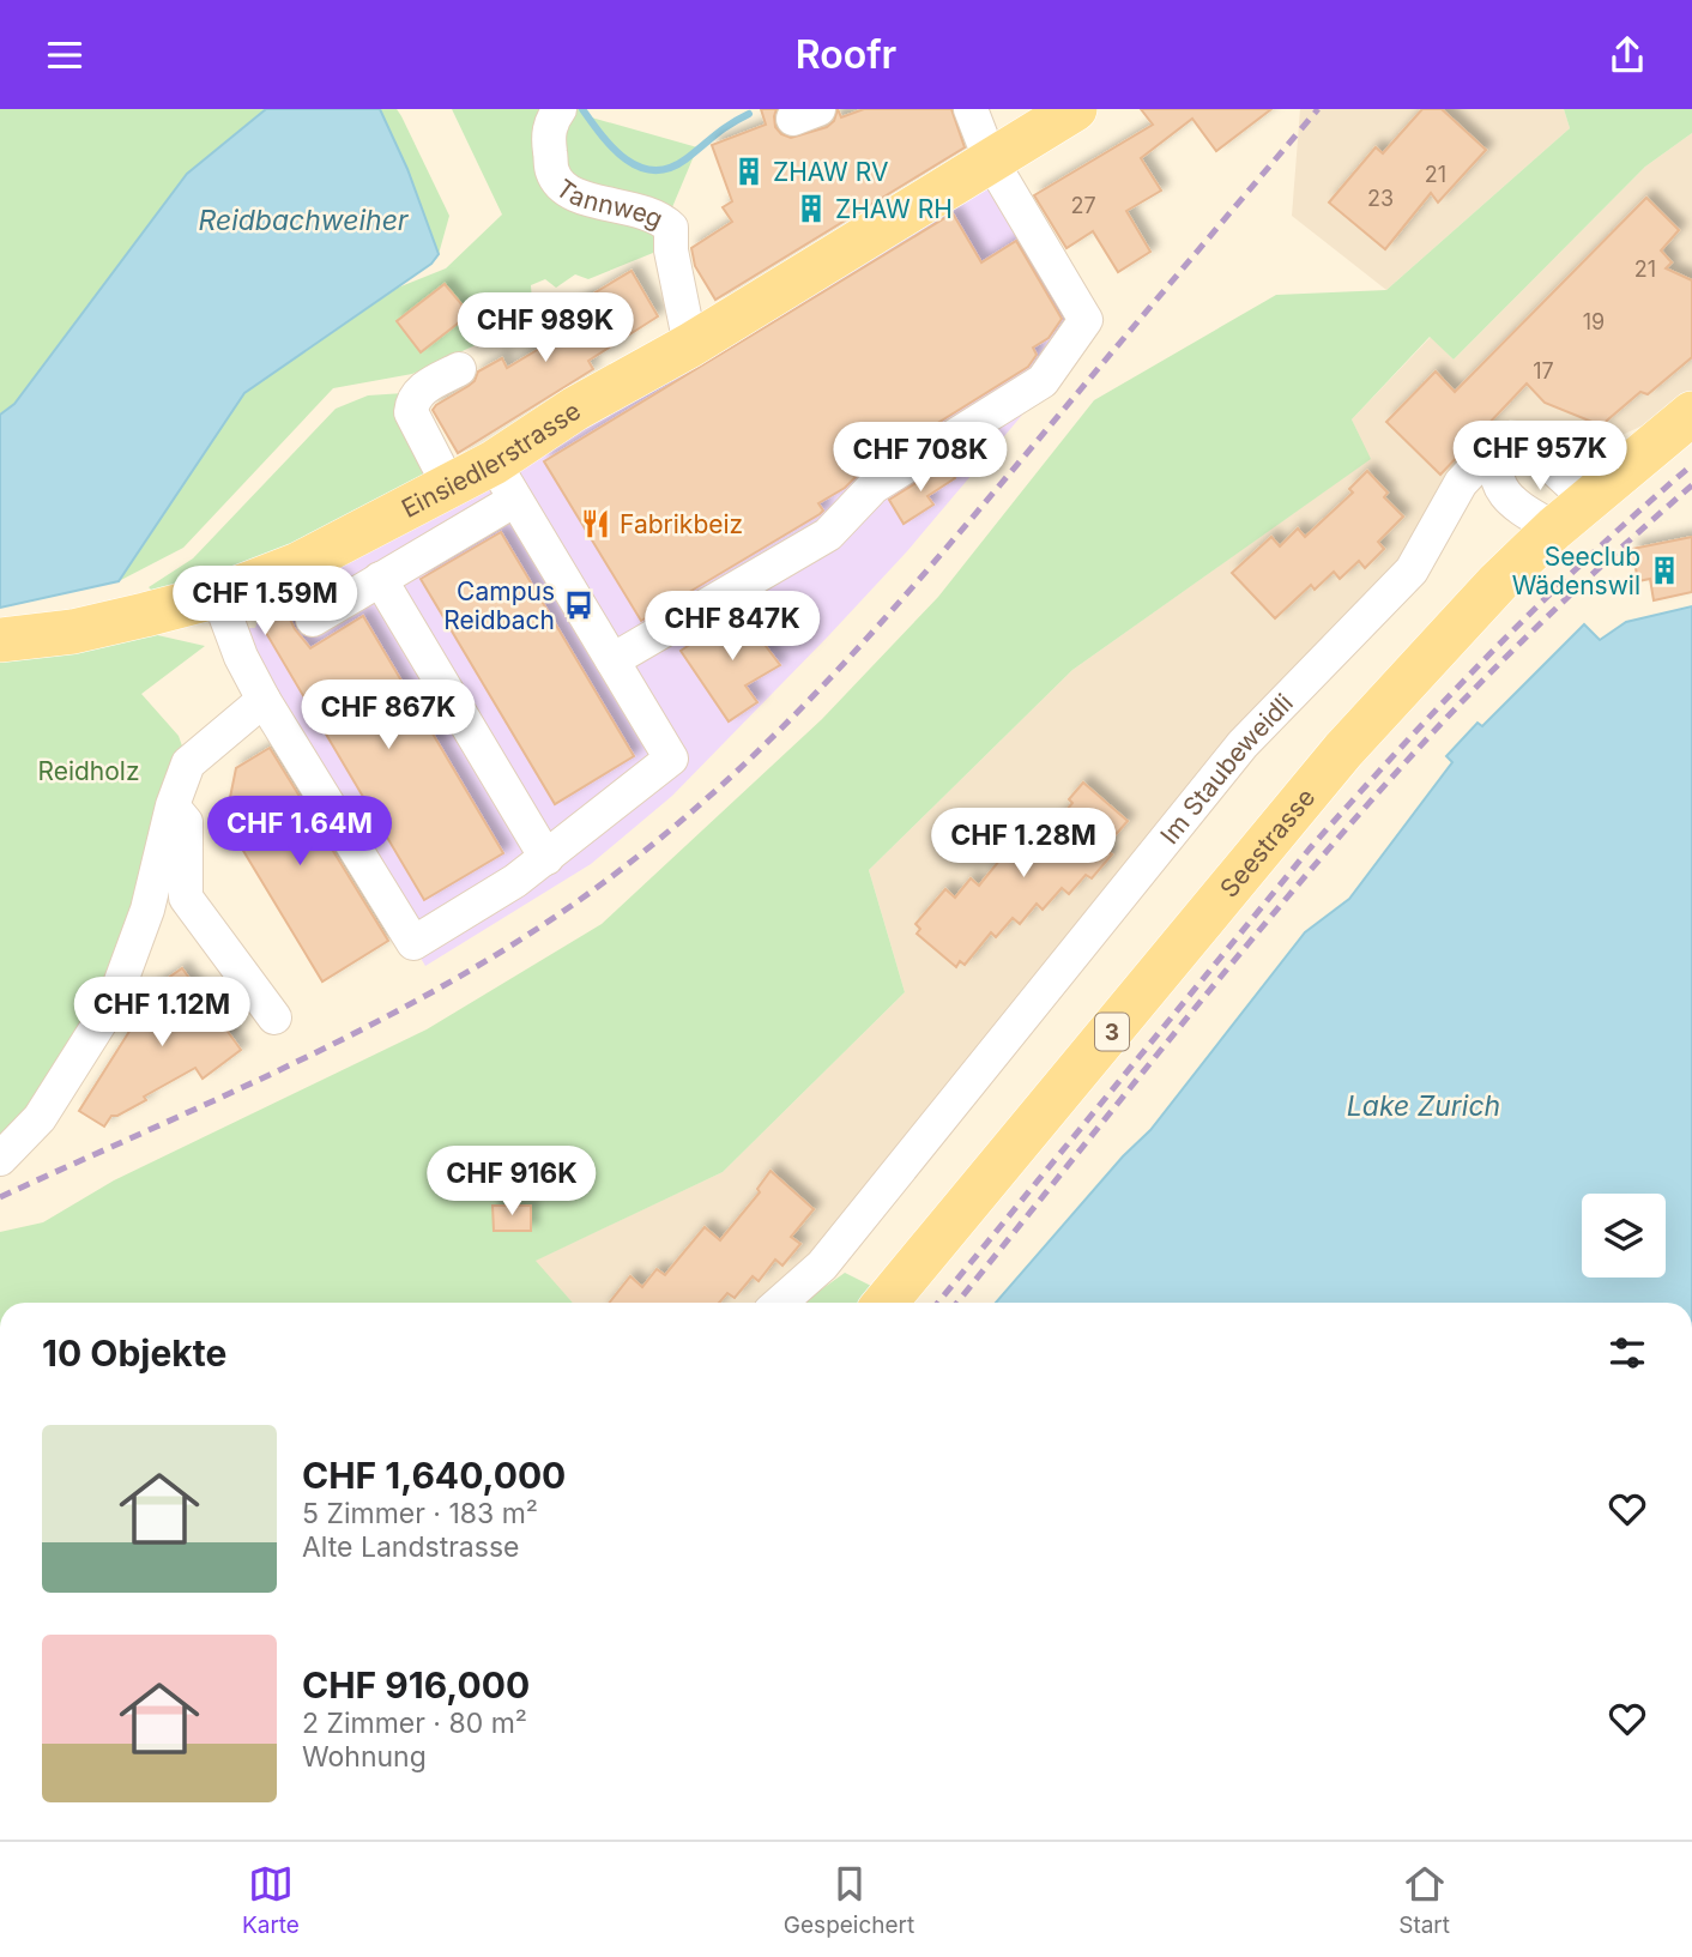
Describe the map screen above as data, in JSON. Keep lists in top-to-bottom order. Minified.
{"streets":{"main road":["Einsiedlerstrasse","Seestrasse","3"],"street":["Tannweg","Im Staubeweidli"]},"crossings":[["Tannweg","Einsiedlerstrasse"]],"water":["Reidbachweiher","Lake Zurich"],"parks":["Reidholz"],"places":{"building":["ZHAW RV","ZHAW RH","Seeclub Wädenswil"],"restaurant":["Fabrikbeiz"],"bus stop":["Campus Reidbach"]},"house_numbers":["21","23","27","21","19","17"],"page":{"header":"Roofr","price":["CHF 989K","CHF 957K","CHF 708K","CHF 1.59M","CHF 847K","CHF 867K","CHF 1.64M","CHF 1.28M","CHF 1.12M","CHF 916K"],"heading":"10 Objekte","list":[{"name":"CHF 1,640,000","note":"5 Zimmer · 183 m² · Alte Landstrasse"},{"name":"CHF 916,000","note":"2 Zimmer · 80 m² · Wohnung"}],"tabs":["Karte","Gespeichert","Start"]}}
